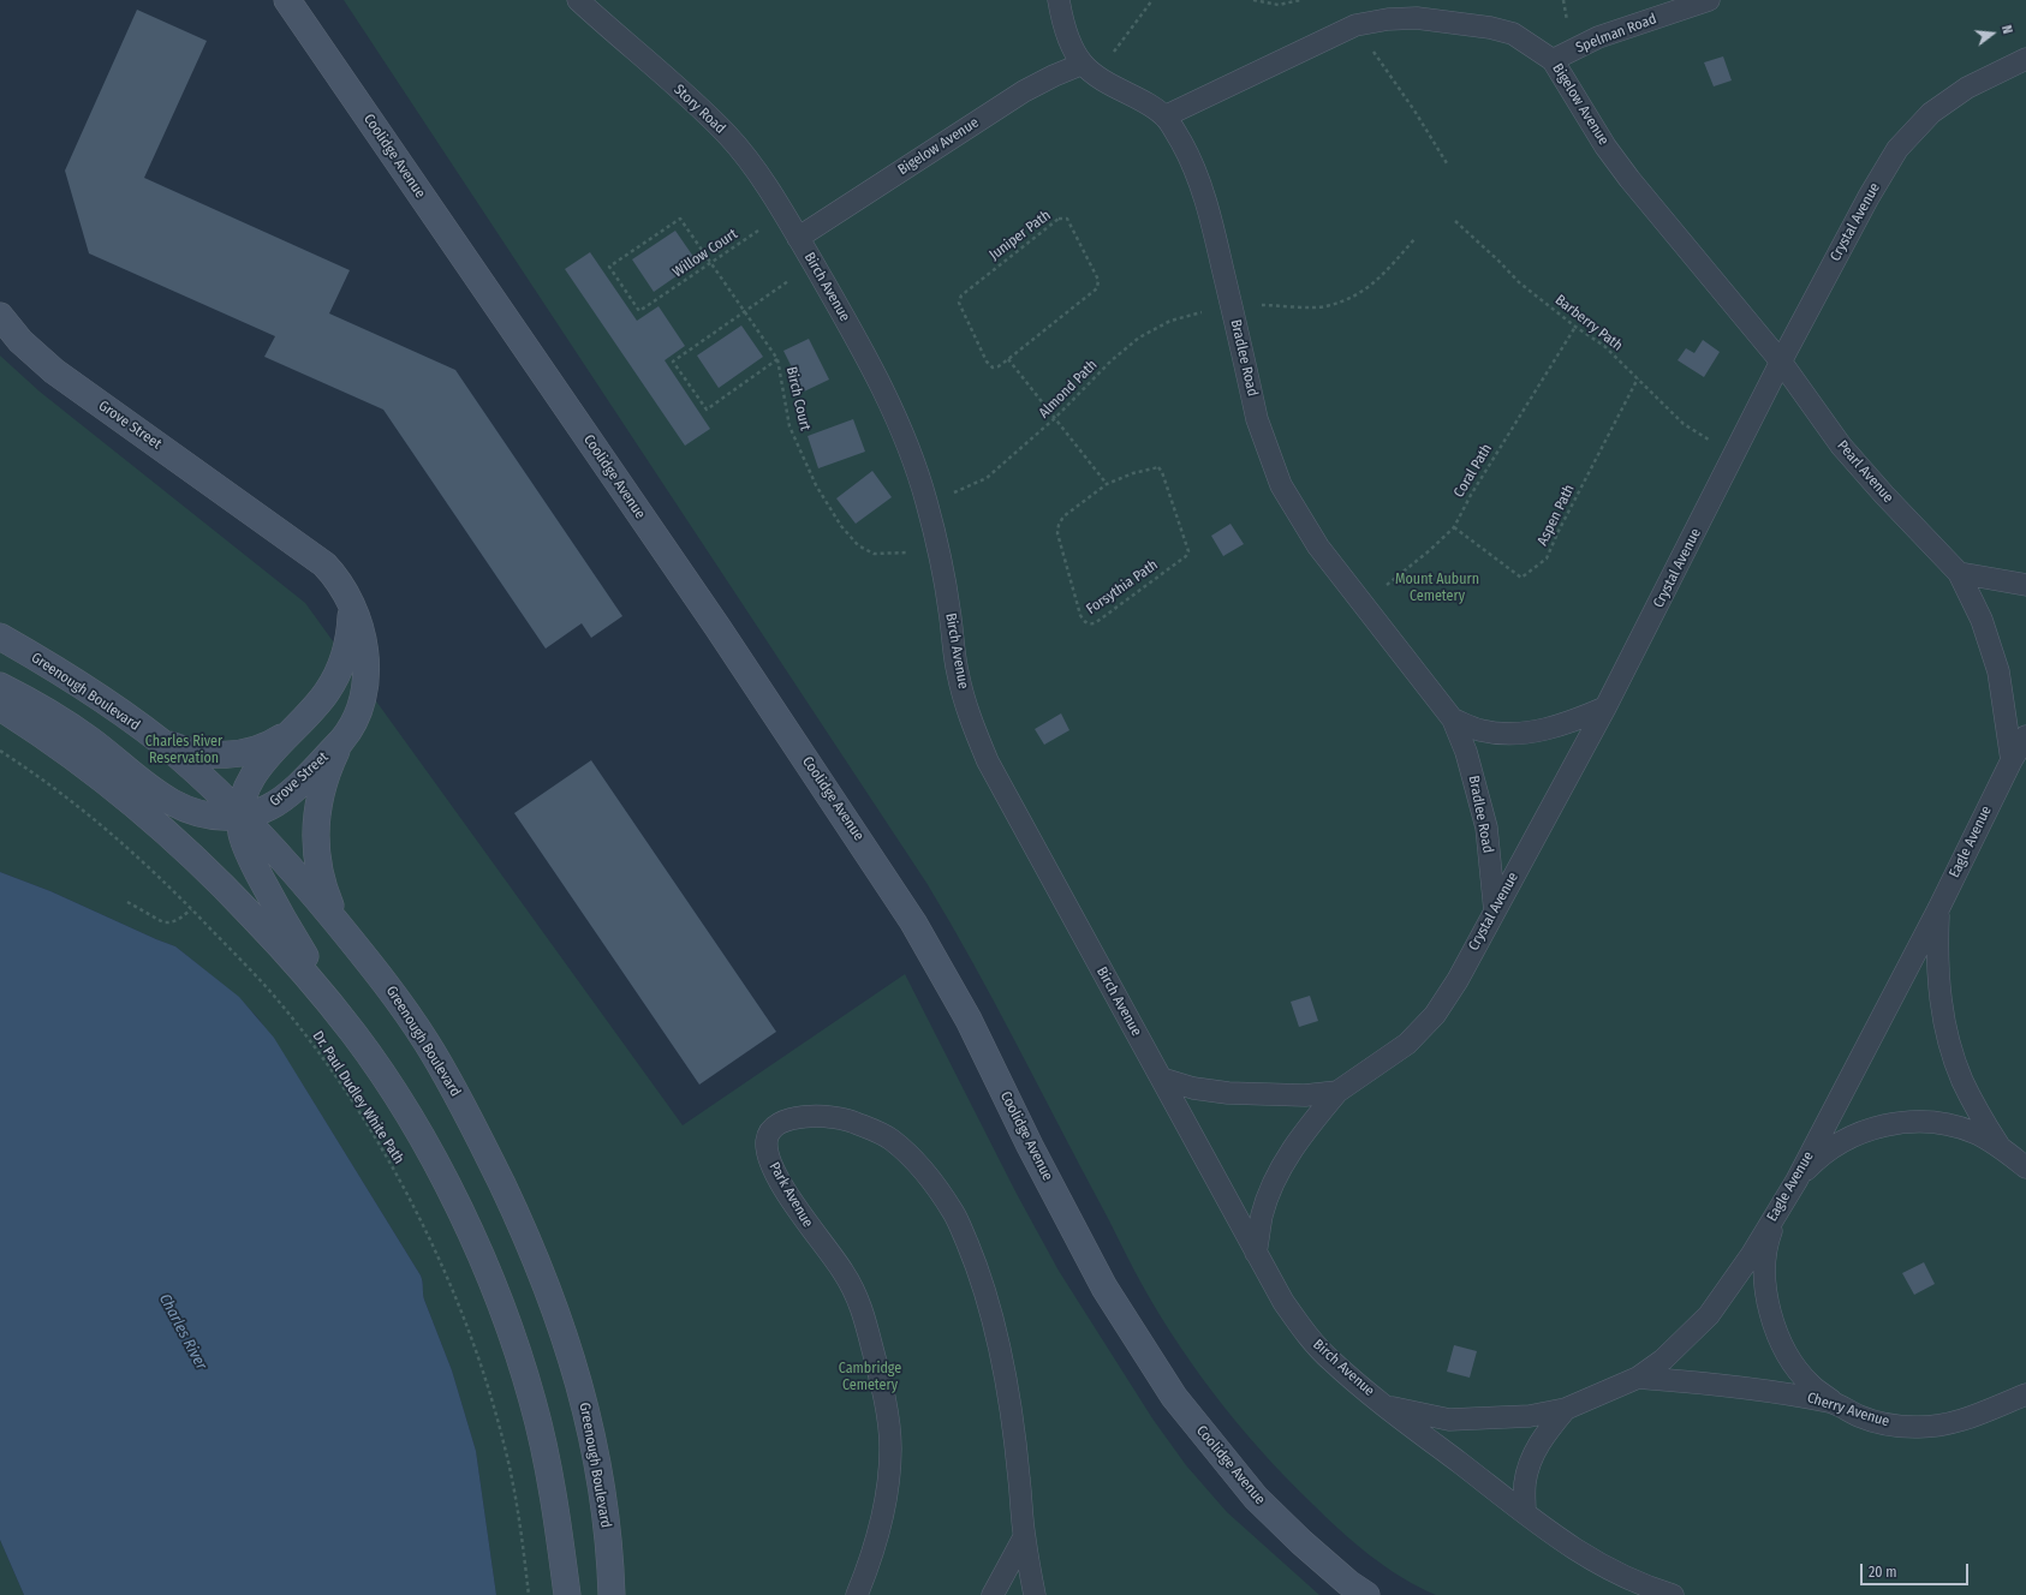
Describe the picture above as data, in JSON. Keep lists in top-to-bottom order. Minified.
{"streets":{"street":["Coolidge Avenue","Grove Street","Greenough Boulevard"],"lane":["Spelman Road","Bigelow Avenue","Story Road","Crystal Avenue","Birch Avenue","Bradlee Road","Pearl Avenue","Eagle Avenue","Park Avenue","Cherry Avenue"],"path":["Juniper Path","Willow Court","Barberry Path","Almond Path","Birch Court","Coral Path","Aspen Path","Forsythia Path","Dr. Paul Dudley White Path"]},"crossings":[["Spelman Road","Bigelow Avenue"],["Bigelow Avenue","Story Road"],["Bigelow Avenue","Crystal Avenue"],["Bigelow Avenue","Birch Avenue"],["Bigelow Avenue","Bradlee Road"],["Bigelow Avenue","Pearl Avenue"],["Story Road","Willow Court"],["Story Road","Birch Avenue"],["Crystal Avenue","Birch Avenue"],["Crystal Avenue","Barberry Path"],["Crystal Avenue","Bradlee Road"],["Crystal Avenue","Pearl Avenue"],["Willow Court","Birch Court"],["Birch Avenue","Almond Path"],["Birch Avenue","Birch Court"],["Birch Avenue","Eagle Avenue"],["Barberry Path","Coral Path"],["Barberry Path","Aspen Path"],["Bradlee Road","Almond Path"],["Bradlee Road","Coral Path"],["Grove Street","Greenough Boulevard"],["Coral Path","Aspen Path"],["Pearl Avenue","Eagle Avenue"],["Eagle Avenue","Cherry Avenue"]],"water":["Charles River"],"parks":["Mount Auburn Cemetery","Charles River Reservation","Cambridge Cemetery"],"scale_bar":"20 m","north":"right"}
